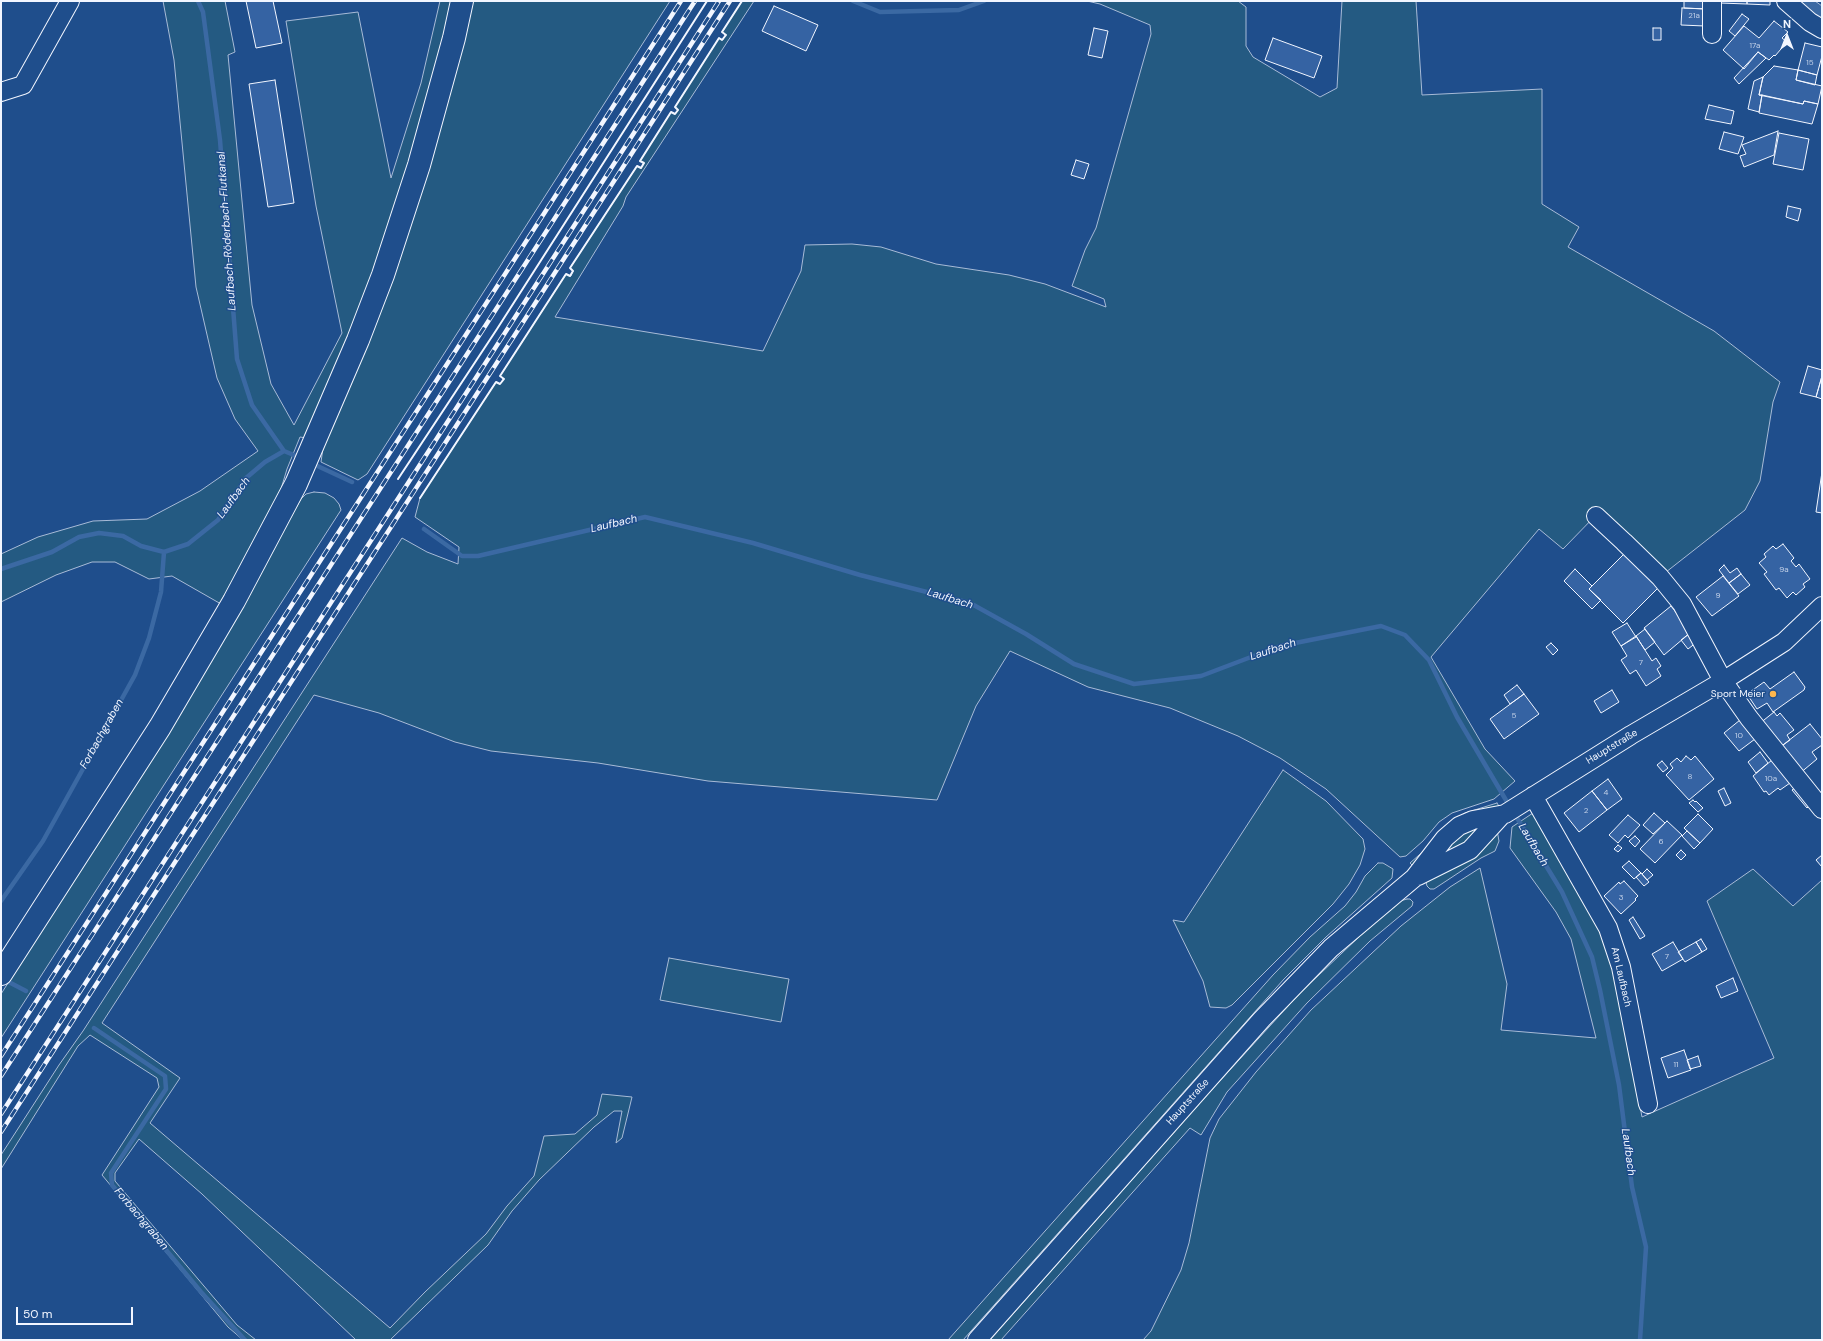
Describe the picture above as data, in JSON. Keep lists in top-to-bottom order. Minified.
{"streets":{"street":["Hauptstraße","Am Laufbach"]},"crossings":[["Hauptstraße","Am Laufbach"]],"water":["Laufbach-Röderbach-Flutkanal","Laufbach","Forbachgraben"],"places":["Sport Meier"],"house_numbers":["21a","17a","15","9a","9","7","5","10","8","10a","4","2","6","3","7","11"],"scale_bar":"50 m","north":"top"}
